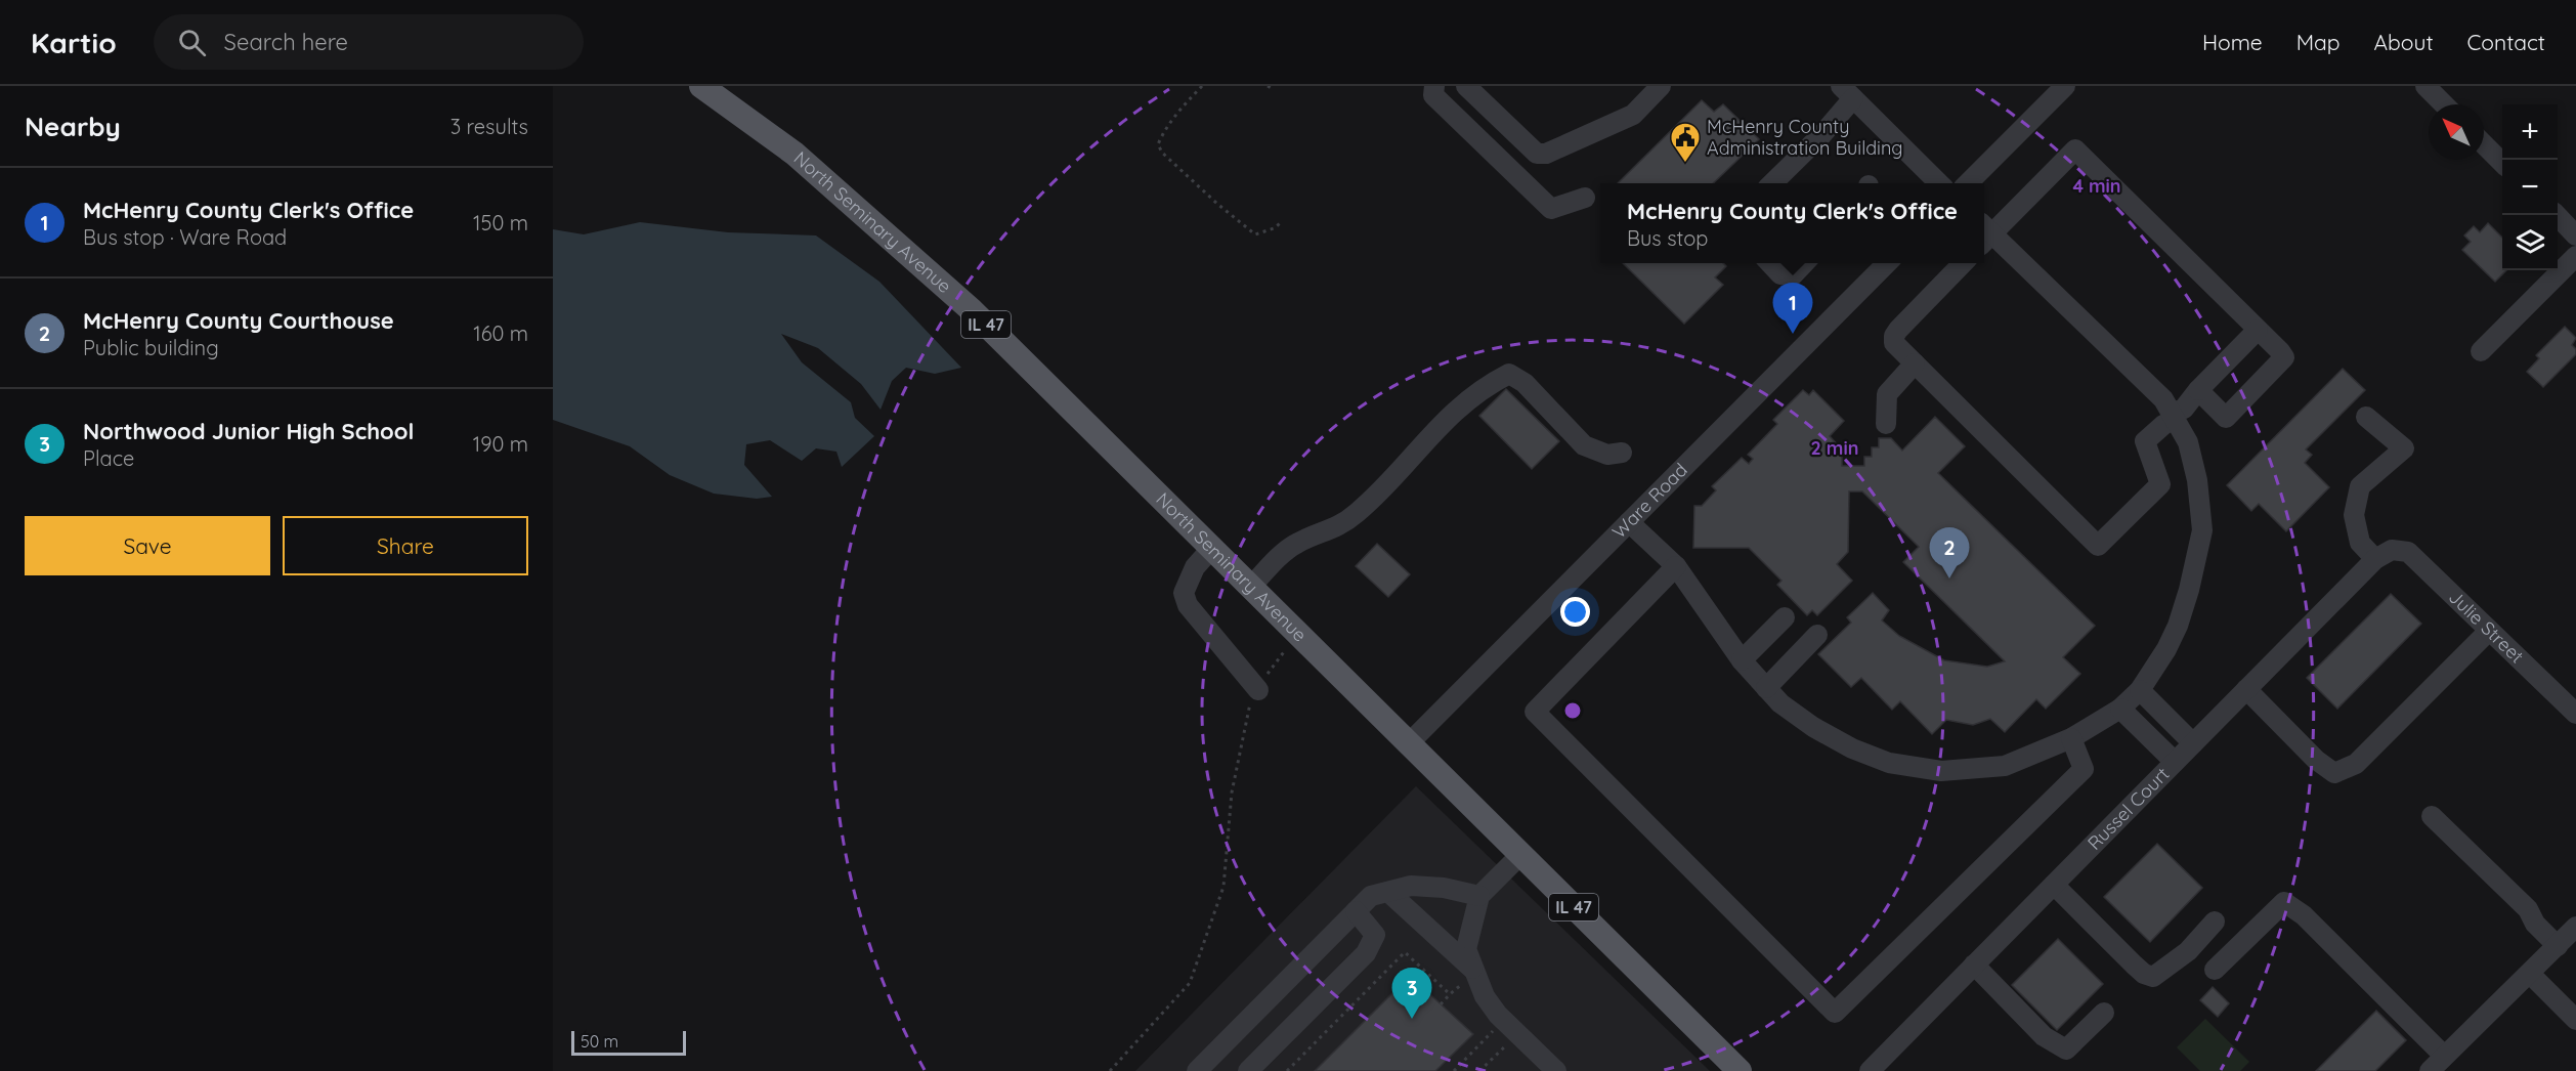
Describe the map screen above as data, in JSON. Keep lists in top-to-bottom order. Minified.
{"streets":{"main road":["North Seminary Avenue","IL 47"],"street":["Ware Road","Julie Street","Russel Court"]},"crossings":[["North Seminary Avenue","Ware Road"],["Julie Street","Russel Court"]],"places":{"public building":["McHenry County Administration Building"]},"scale_bar":"50 m","north":"top left","page":{"header":"Kartio","search":"Search here","nav":["Home","Map","About","Contact"],"heading":["Nearby","3 results"],"map_buttons":["+","−"],"list":[{"mark":"1","name":"McHenry County Clerk's Office","note":"Bus stop · Ware Road","value":"150 m"},{"mark":"2","name":"McHenry County Courthouse","note":"Public building","value":"160 m"},{"mark":"3","name":"Northwood Junior High School","note":"Place","value":"190 m"}],"popup":["McHenry County Clerk's Office","Bus stop"],"pins":["1","2","3"],"buttons":["Save","Share"],"scale":"50 m"},"rings":["4 min","2 min"]}
